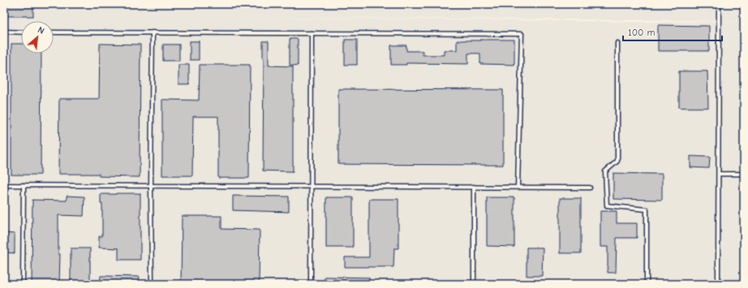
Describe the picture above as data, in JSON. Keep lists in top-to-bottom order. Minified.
{"scale_bar":"100 m","north":"top right"}
